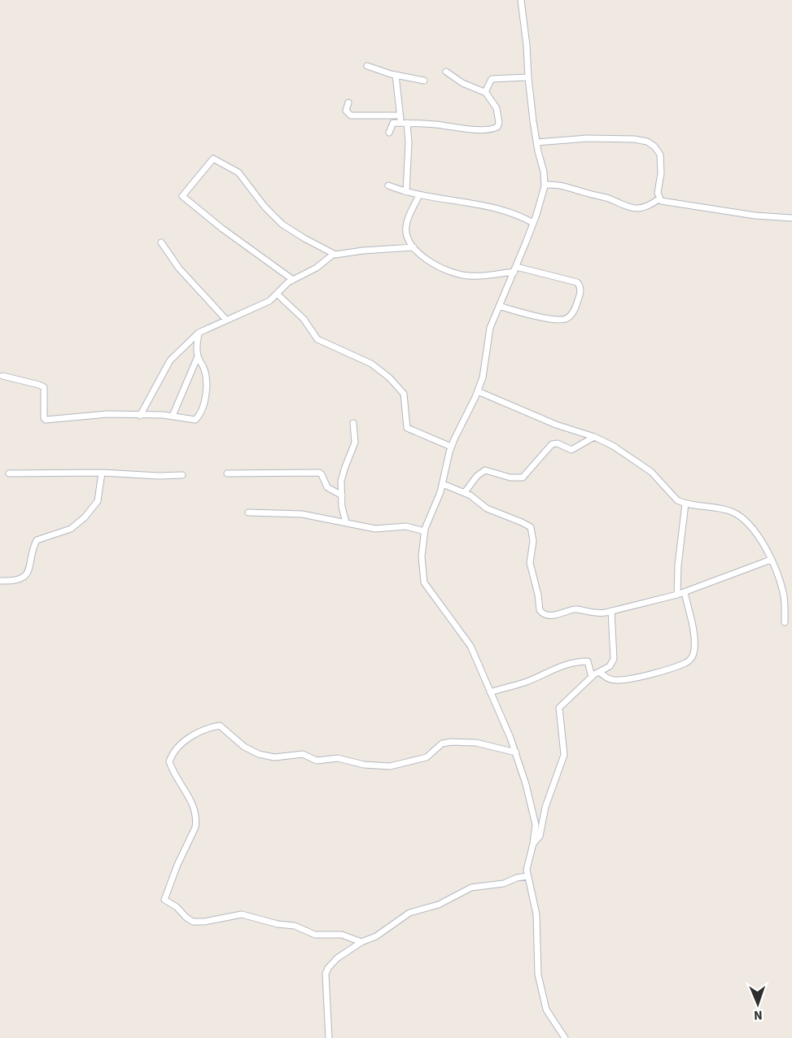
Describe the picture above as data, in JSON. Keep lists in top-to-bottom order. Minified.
{"north":"bottom"}
